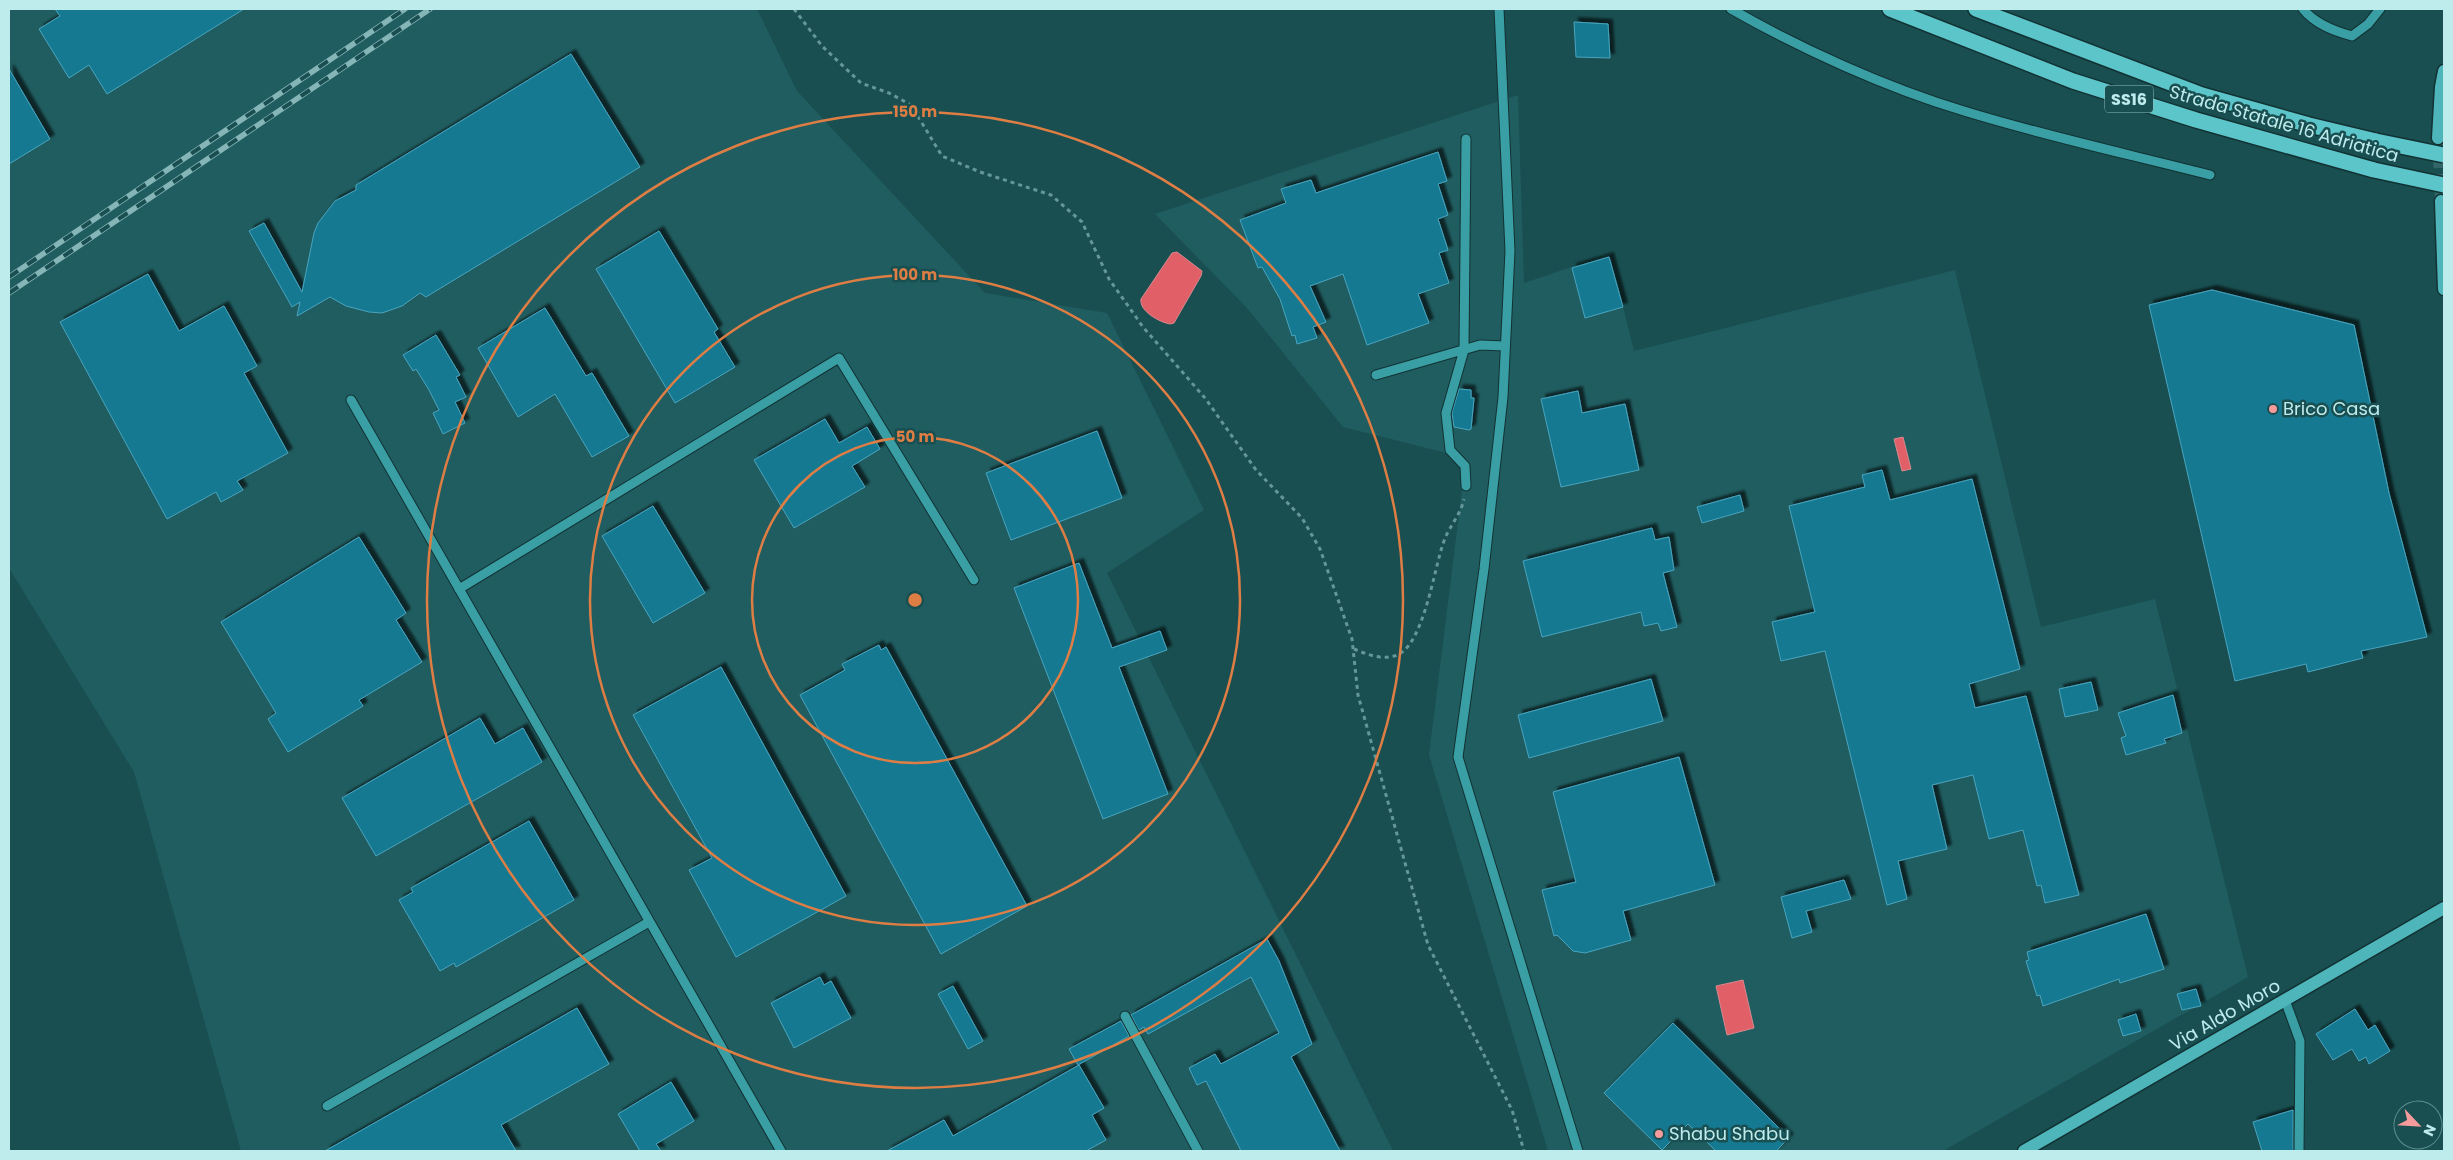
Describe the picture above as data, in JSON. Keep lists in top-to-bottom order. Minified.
{"streets":{"highway":["SS16","Strada Statale 16 Adriatica"],"main road":["Via Aldo Moro"]},"places":["Brico Casa","Shabu Shabu"],"north":"bottom right","rings":["150 m","100 m","50 m"]}
